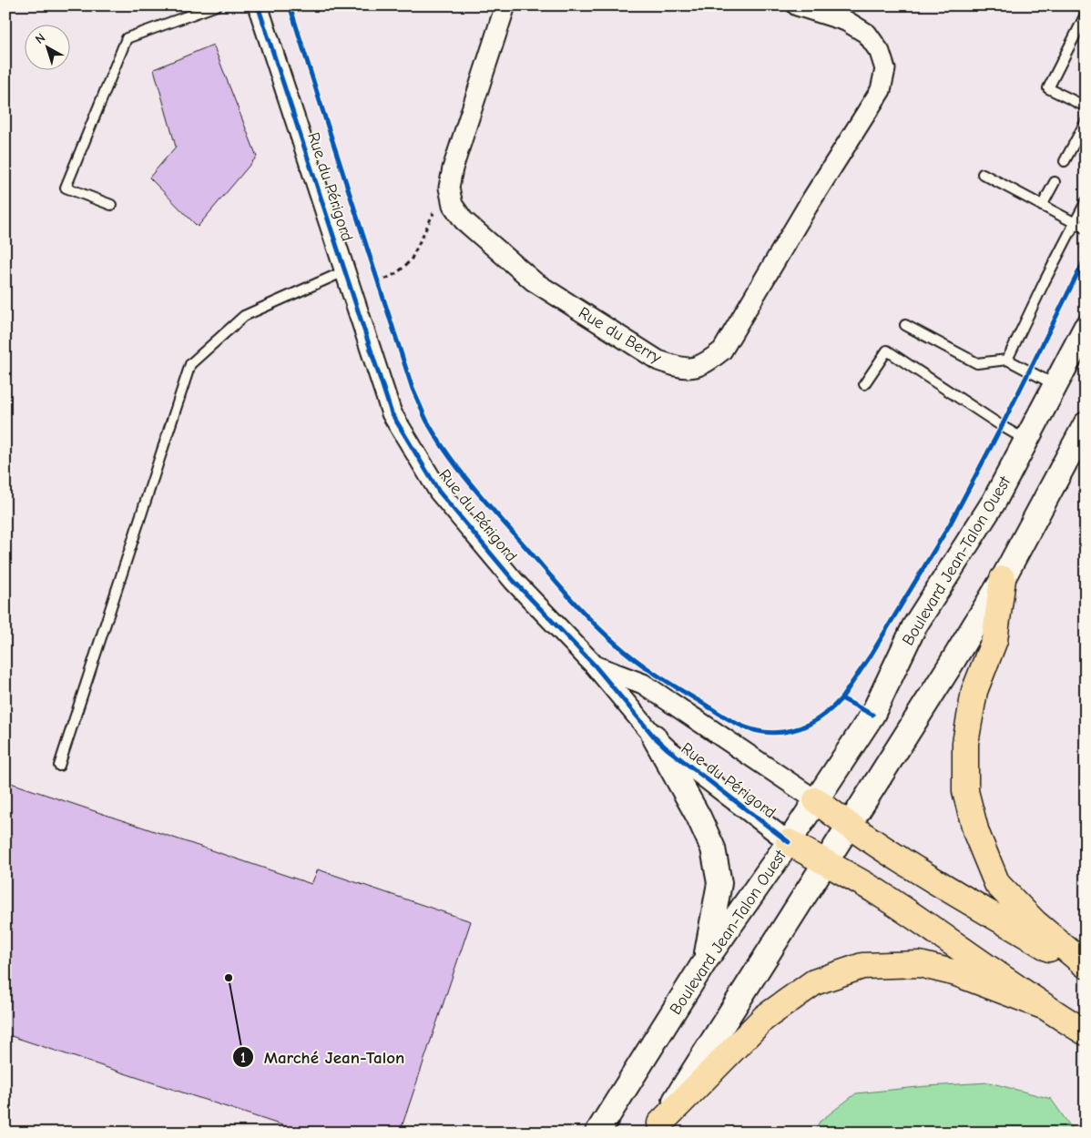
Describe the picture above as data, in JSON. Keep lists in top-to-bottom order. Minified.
{"streets":{"street":["Rue du Périgord","Rue du Berry","Boulevard Jean-Talon Ouest"]},"crossings":[["Rue du Périgord","Boulevard Jean-Talon Ouest"]],"places":["Marché Jean-Talon"],"north":"top left"}
